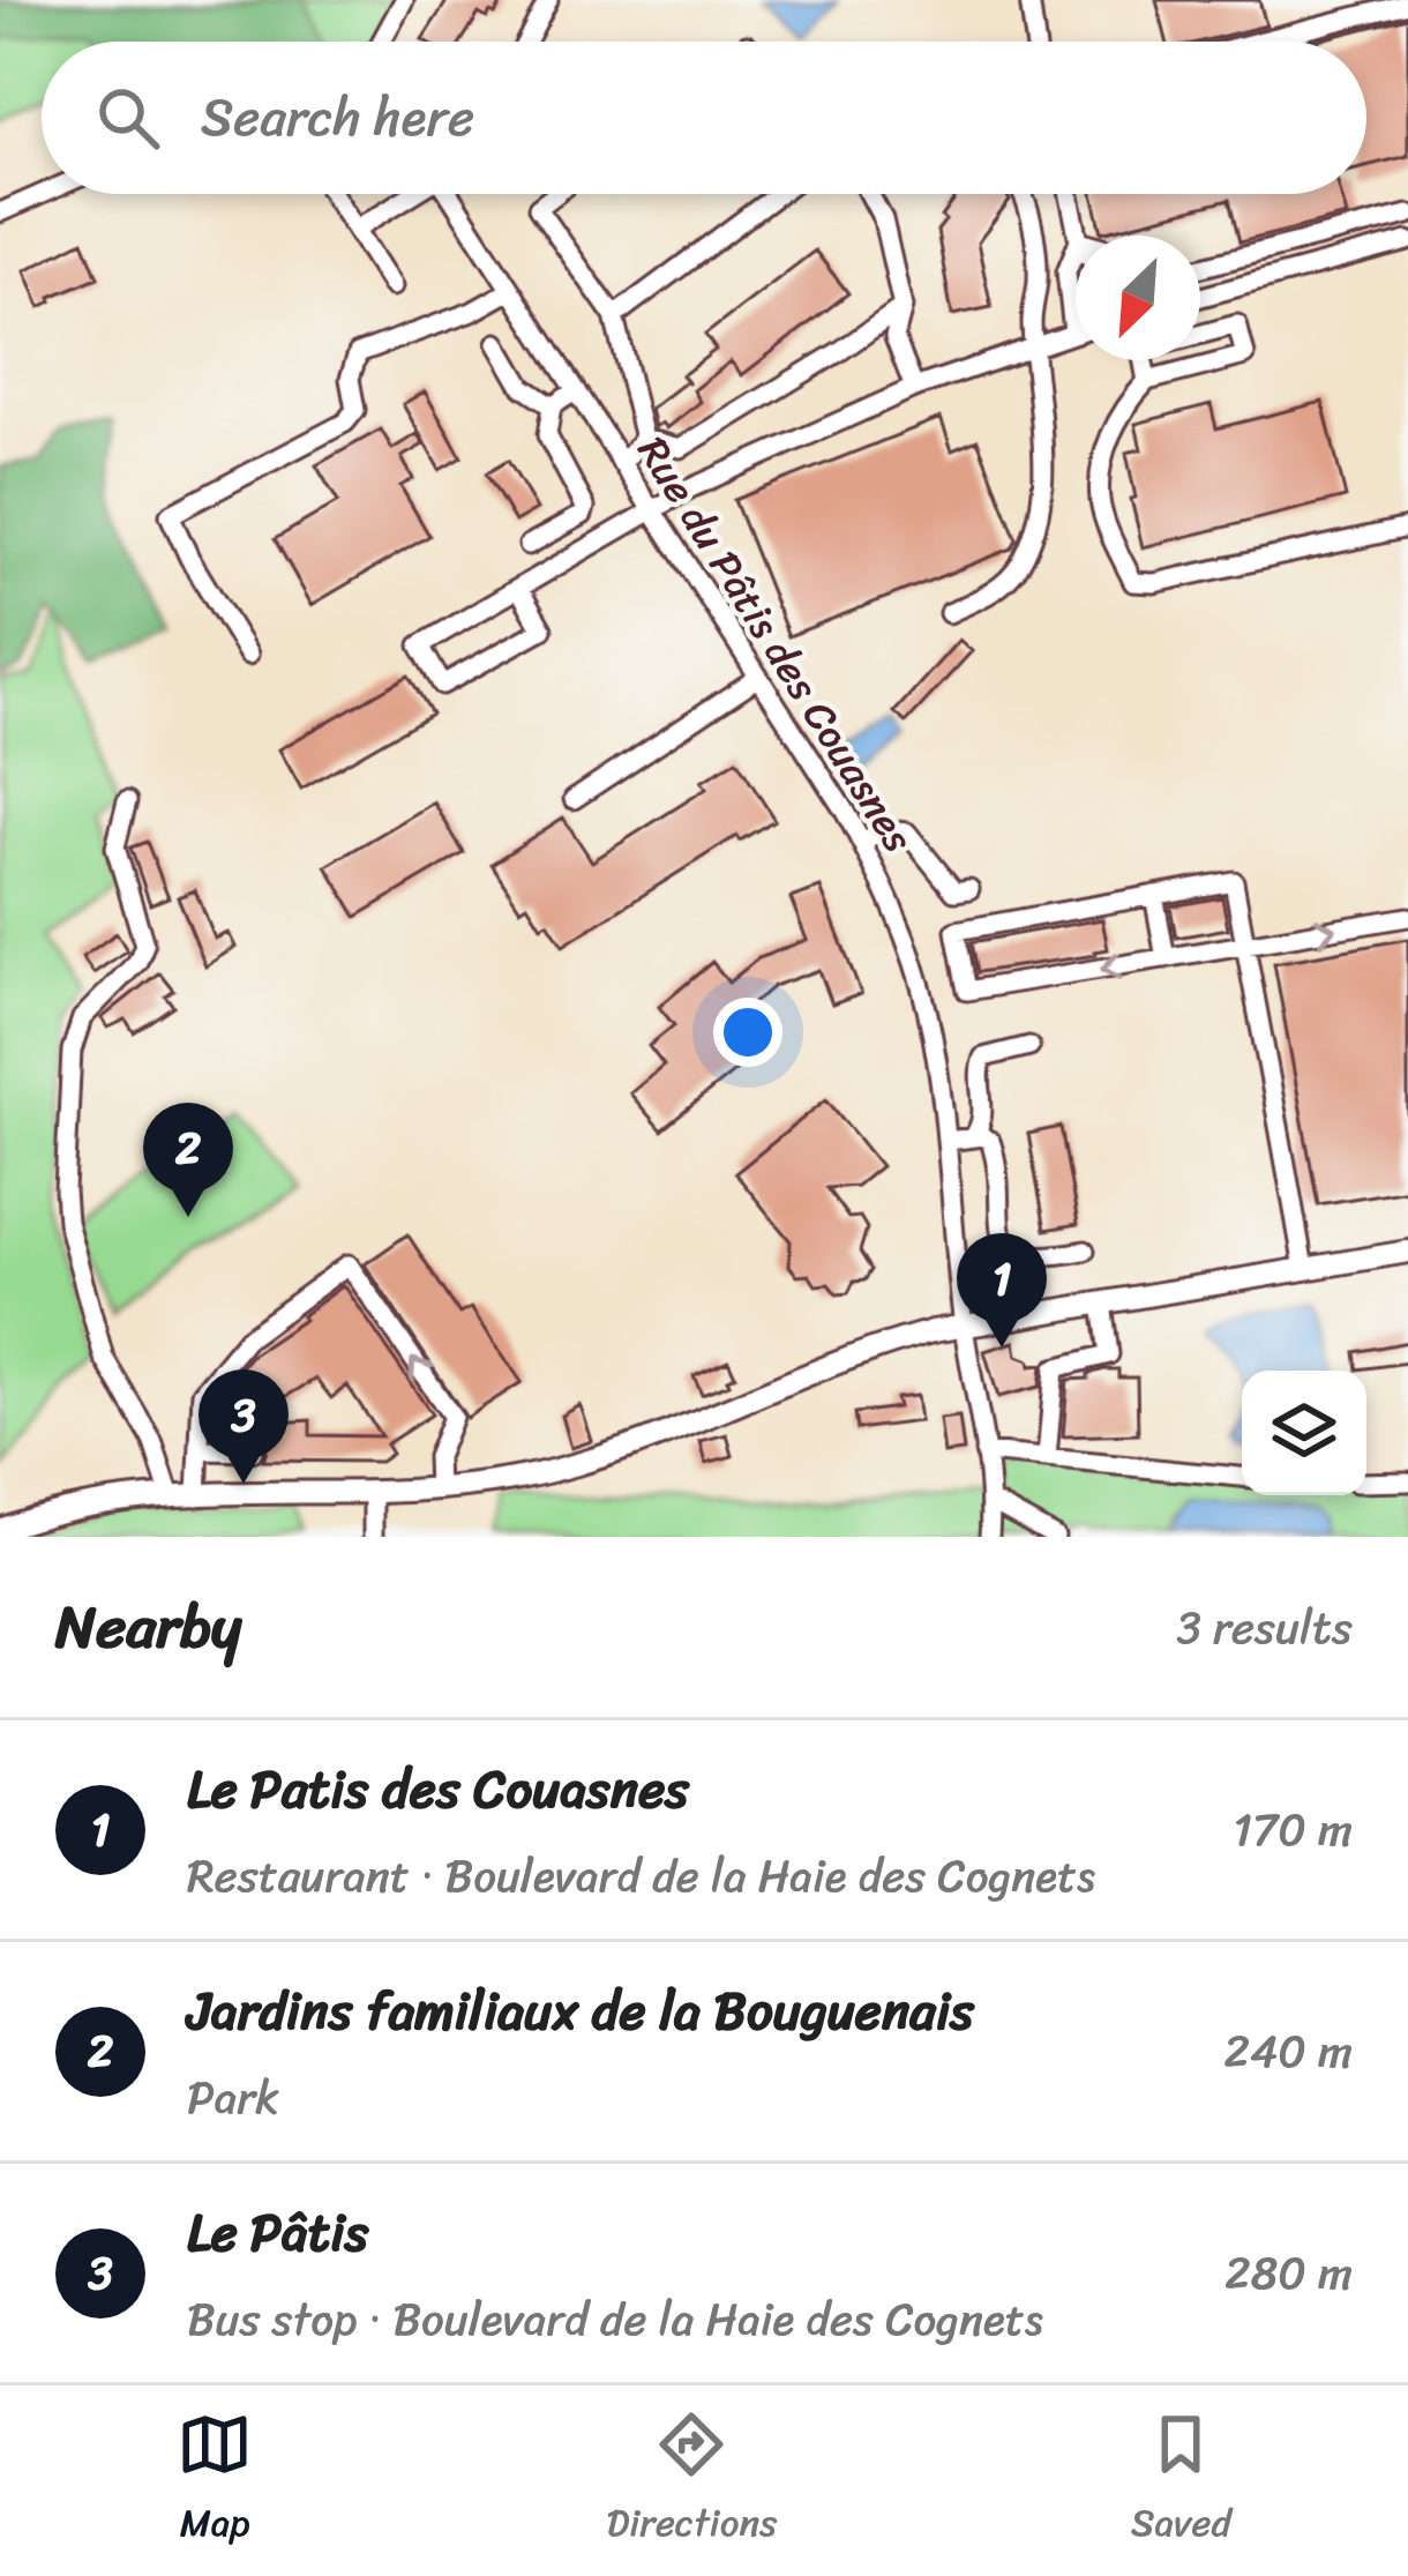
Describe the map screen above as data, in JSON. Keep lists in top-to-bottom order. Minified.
{"streets":{"street":["Rue du Pâtis des Couasnes"]},"north":"bottom left","page":{"search":"Search here","pins":["2","1","3"],"heading":["Nearby","3 results"],"list":[{"mark":"1","name":"Le Patis des Couasnes","note":"Restaurant · Boulevard de la Haie des Cognets","value":"170 m"},{"mark":"2","name":"Jardins familiaux de la Bouguenais","note":"Park","value":"240 m"},{"mark":"3","name":"Le Pâtis","note":"Bus stop · Boulevard de la Haie des Cognets","value":"280 m"}],"nav":["Map","Directions","Saved"]}}
